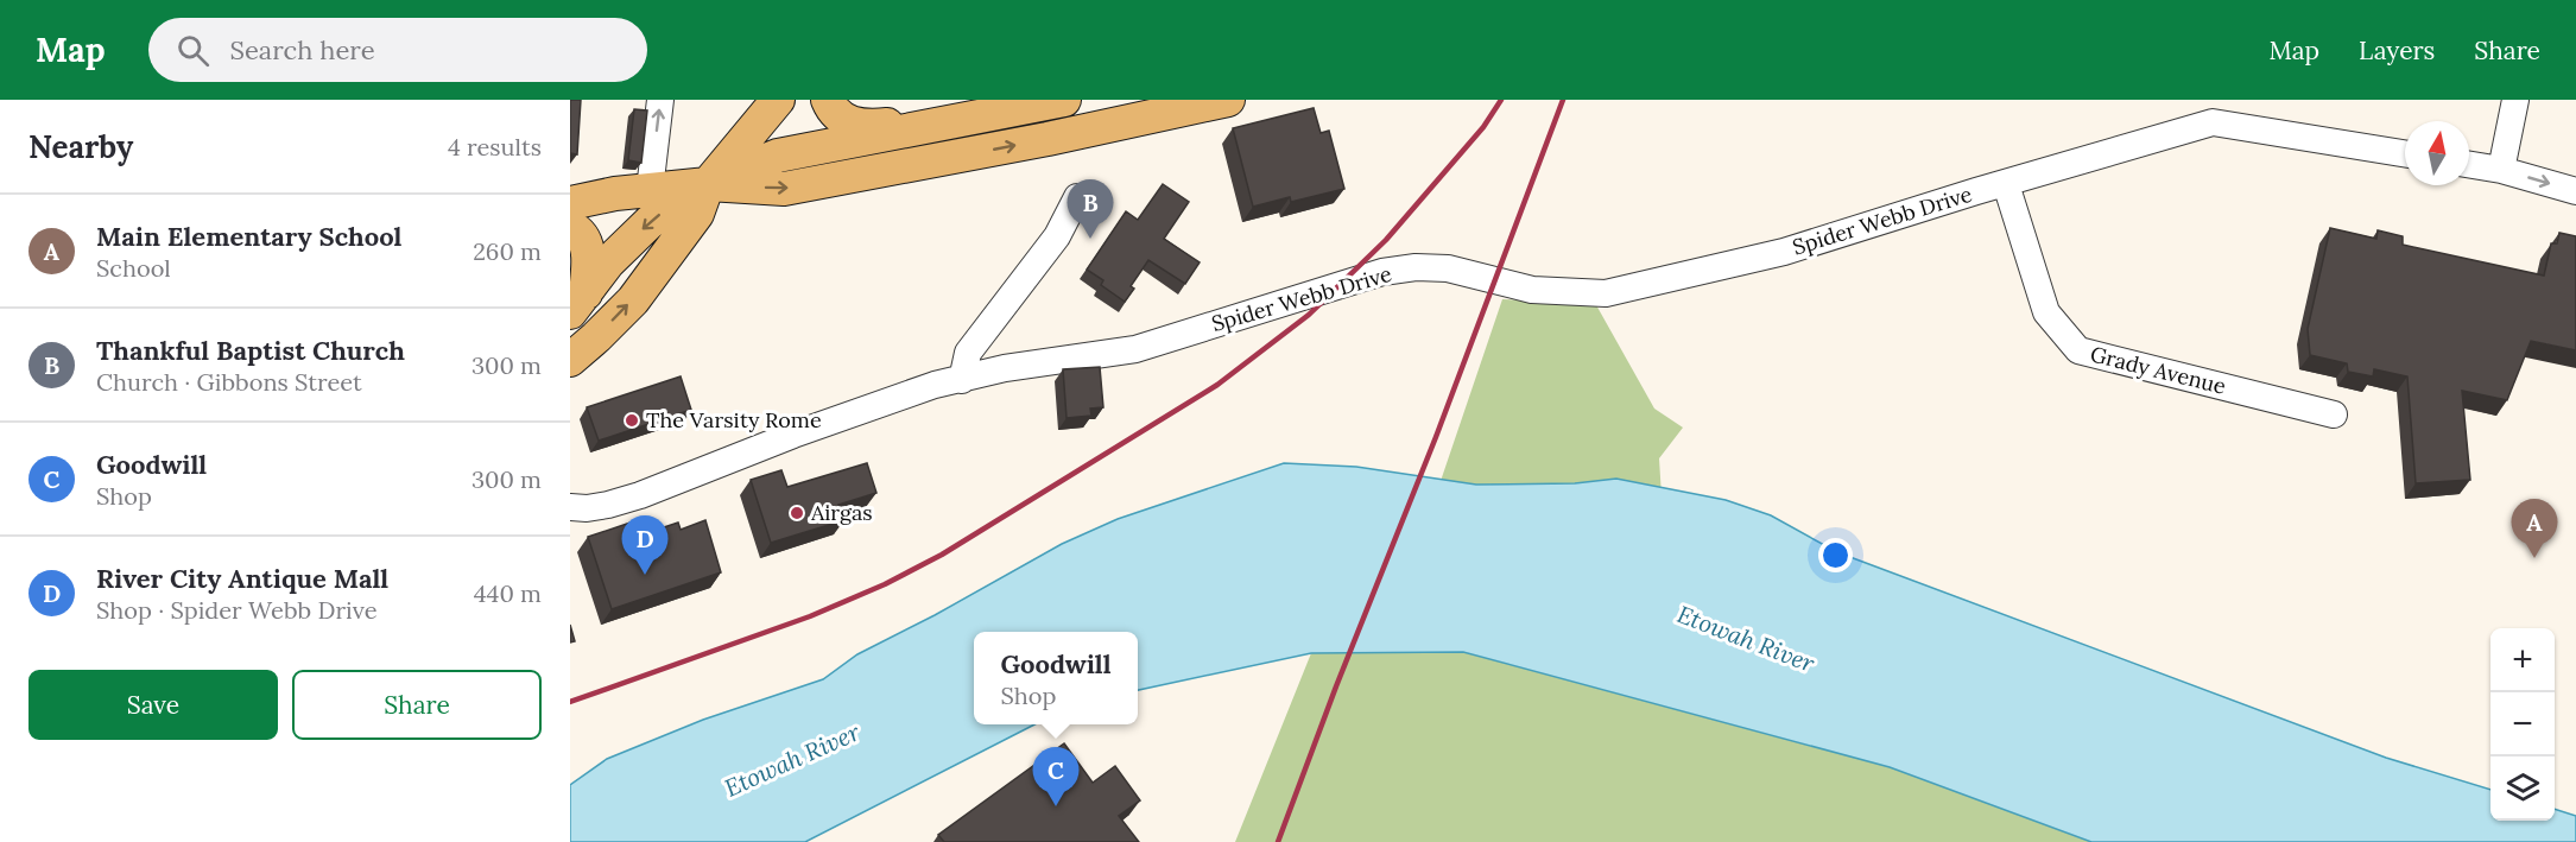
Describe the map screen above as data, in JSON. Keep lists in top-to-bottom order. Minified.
{"streets":{"street":["Spider Webb Drive","Grady Avenue"]},"crossings":[["Spider Webb Drive","Grady Avenue"]],"water":["Etowah River"],"places":["The Varsity Rome","Airgas"],"north":"top","page":{"header":"Map","search":"Search here","nav":["Map","Layers","Share"],"heading":["Nearby","4 results"],"pins":["B","A","D","C"],"list":[{"mark":"A","name":"Main Elementary School","note":"School","value":"260 m"},{"mark":"B","name":"Thankful Baptist Church","note":"Church · Gibbons Street","value":"300 m"},{"mark":"C","name":"Goodwill","note":"Shop","value":"300 m"},{"mark":"D","name":"River City Antique Mall","note":"Shop · Spider Webb Drive","value":"440 m"}],"map_buttons":["+","−"],"popup":["Goodwill","Shop"],"buttons":["Save","Share"]}}
